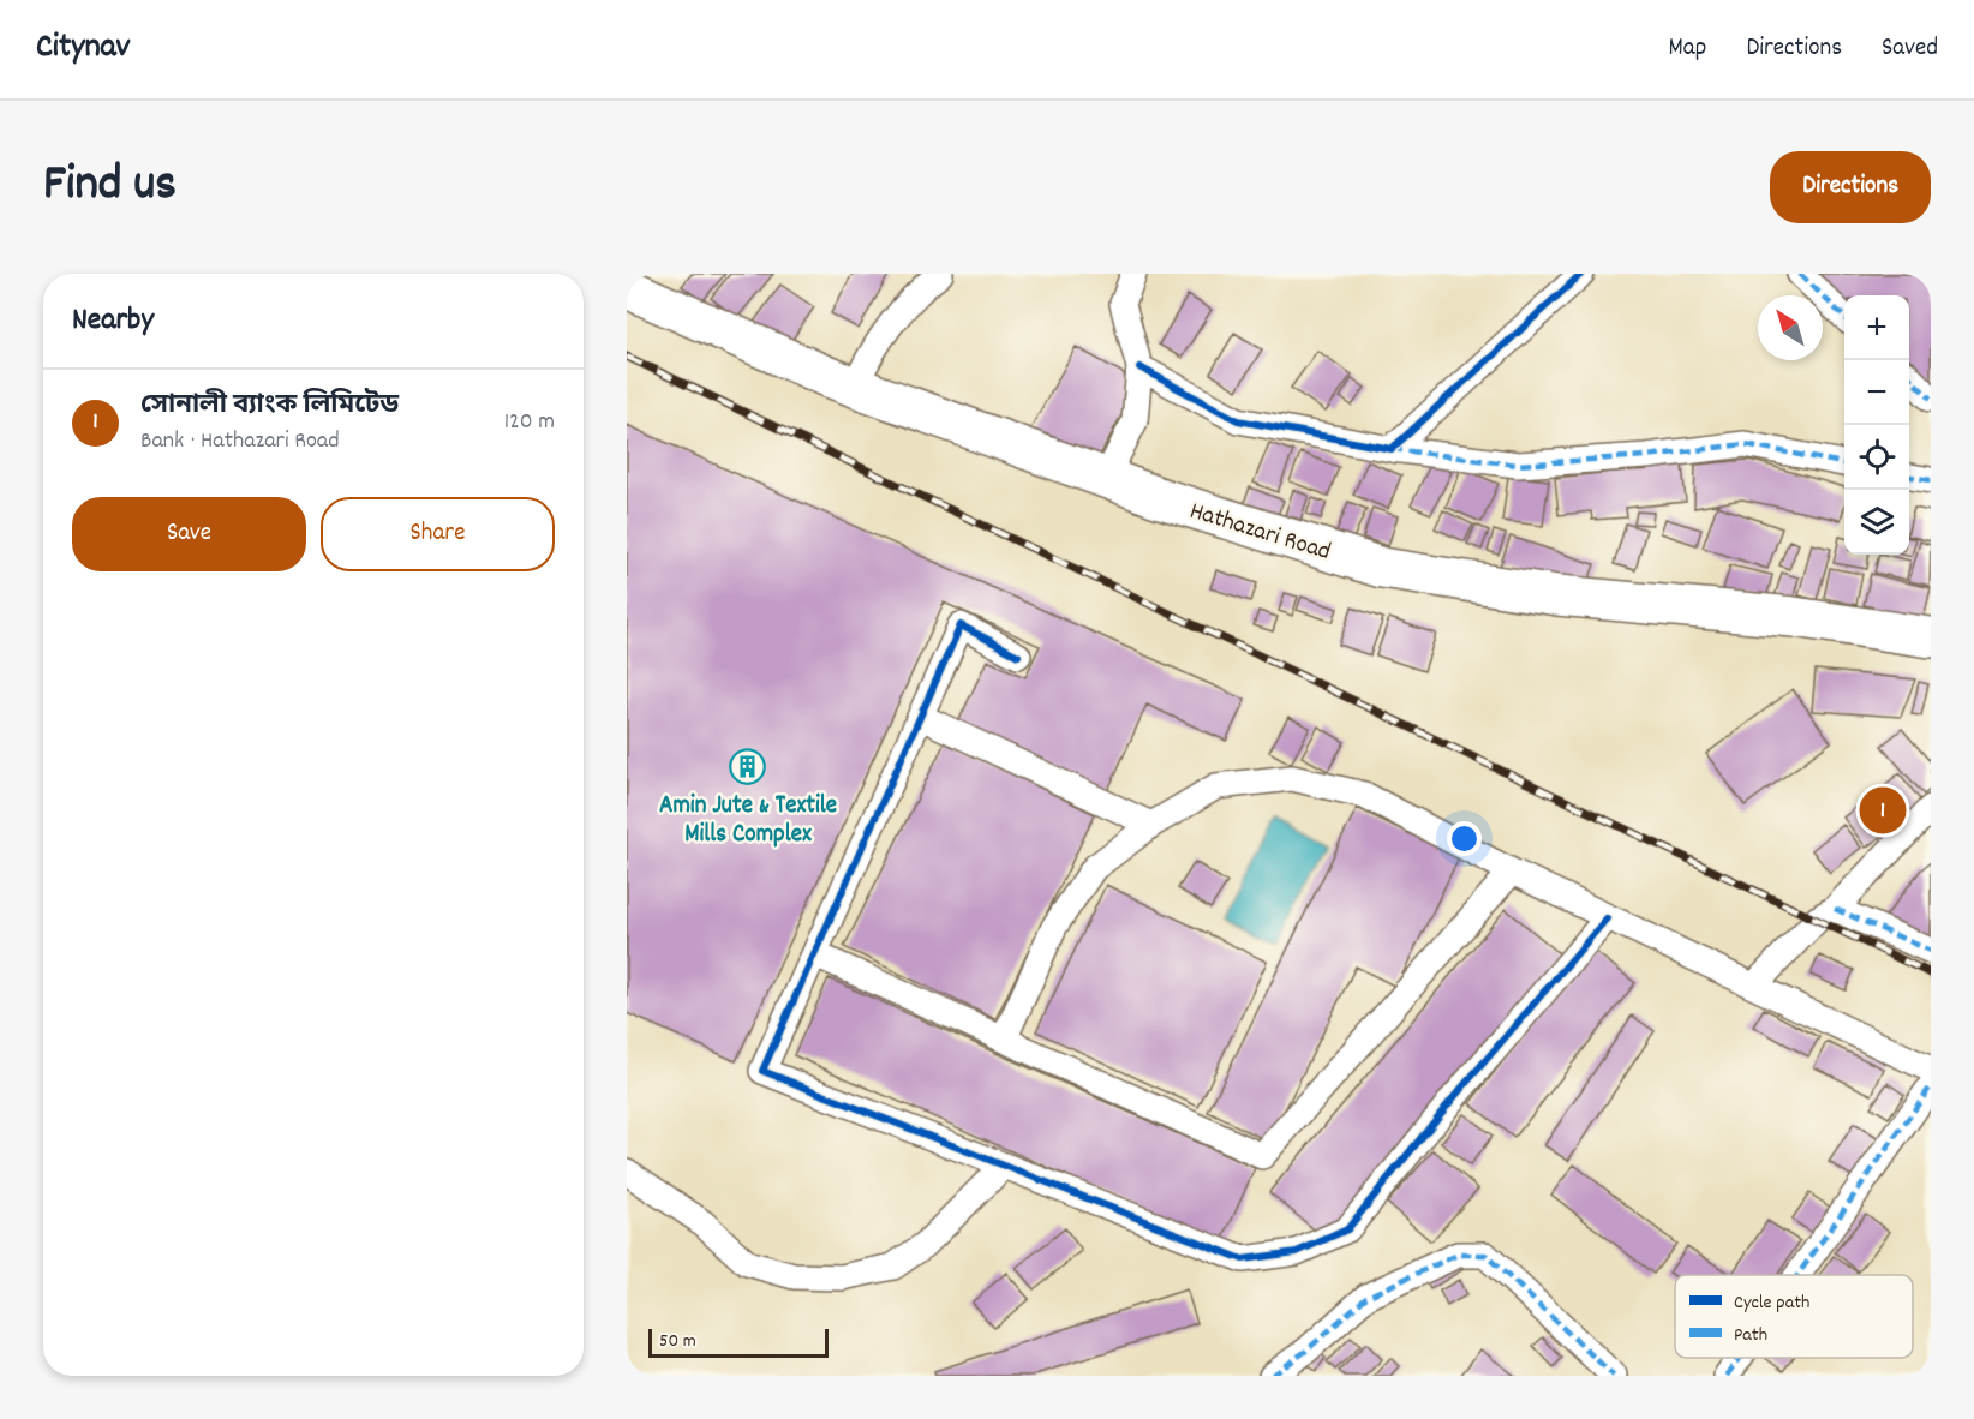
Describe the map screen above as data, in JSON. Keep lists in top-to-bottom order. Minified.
{"streets":{"highway":["Hathazari Road"]},"places":{"building":["Amin Jute & Textile Mills Complex"]},"legend":["Cycle path","Path"],"scale_bar":"50 m","north":"top left","page":{"header":"Citynav","nav":["Map","Directions","Saved"],"title":"Find us","buttons":["Directions",["Save","Share"]],"heading":"Nearby","map_buttons":["+","−"],"list":[{"mark":"1","name":"সোনালী ব্যাংক লিমিটেড","note":"Bank · Hathazari Road","value":"120 m"}],"pins":"1","scale":"50 m"}}
